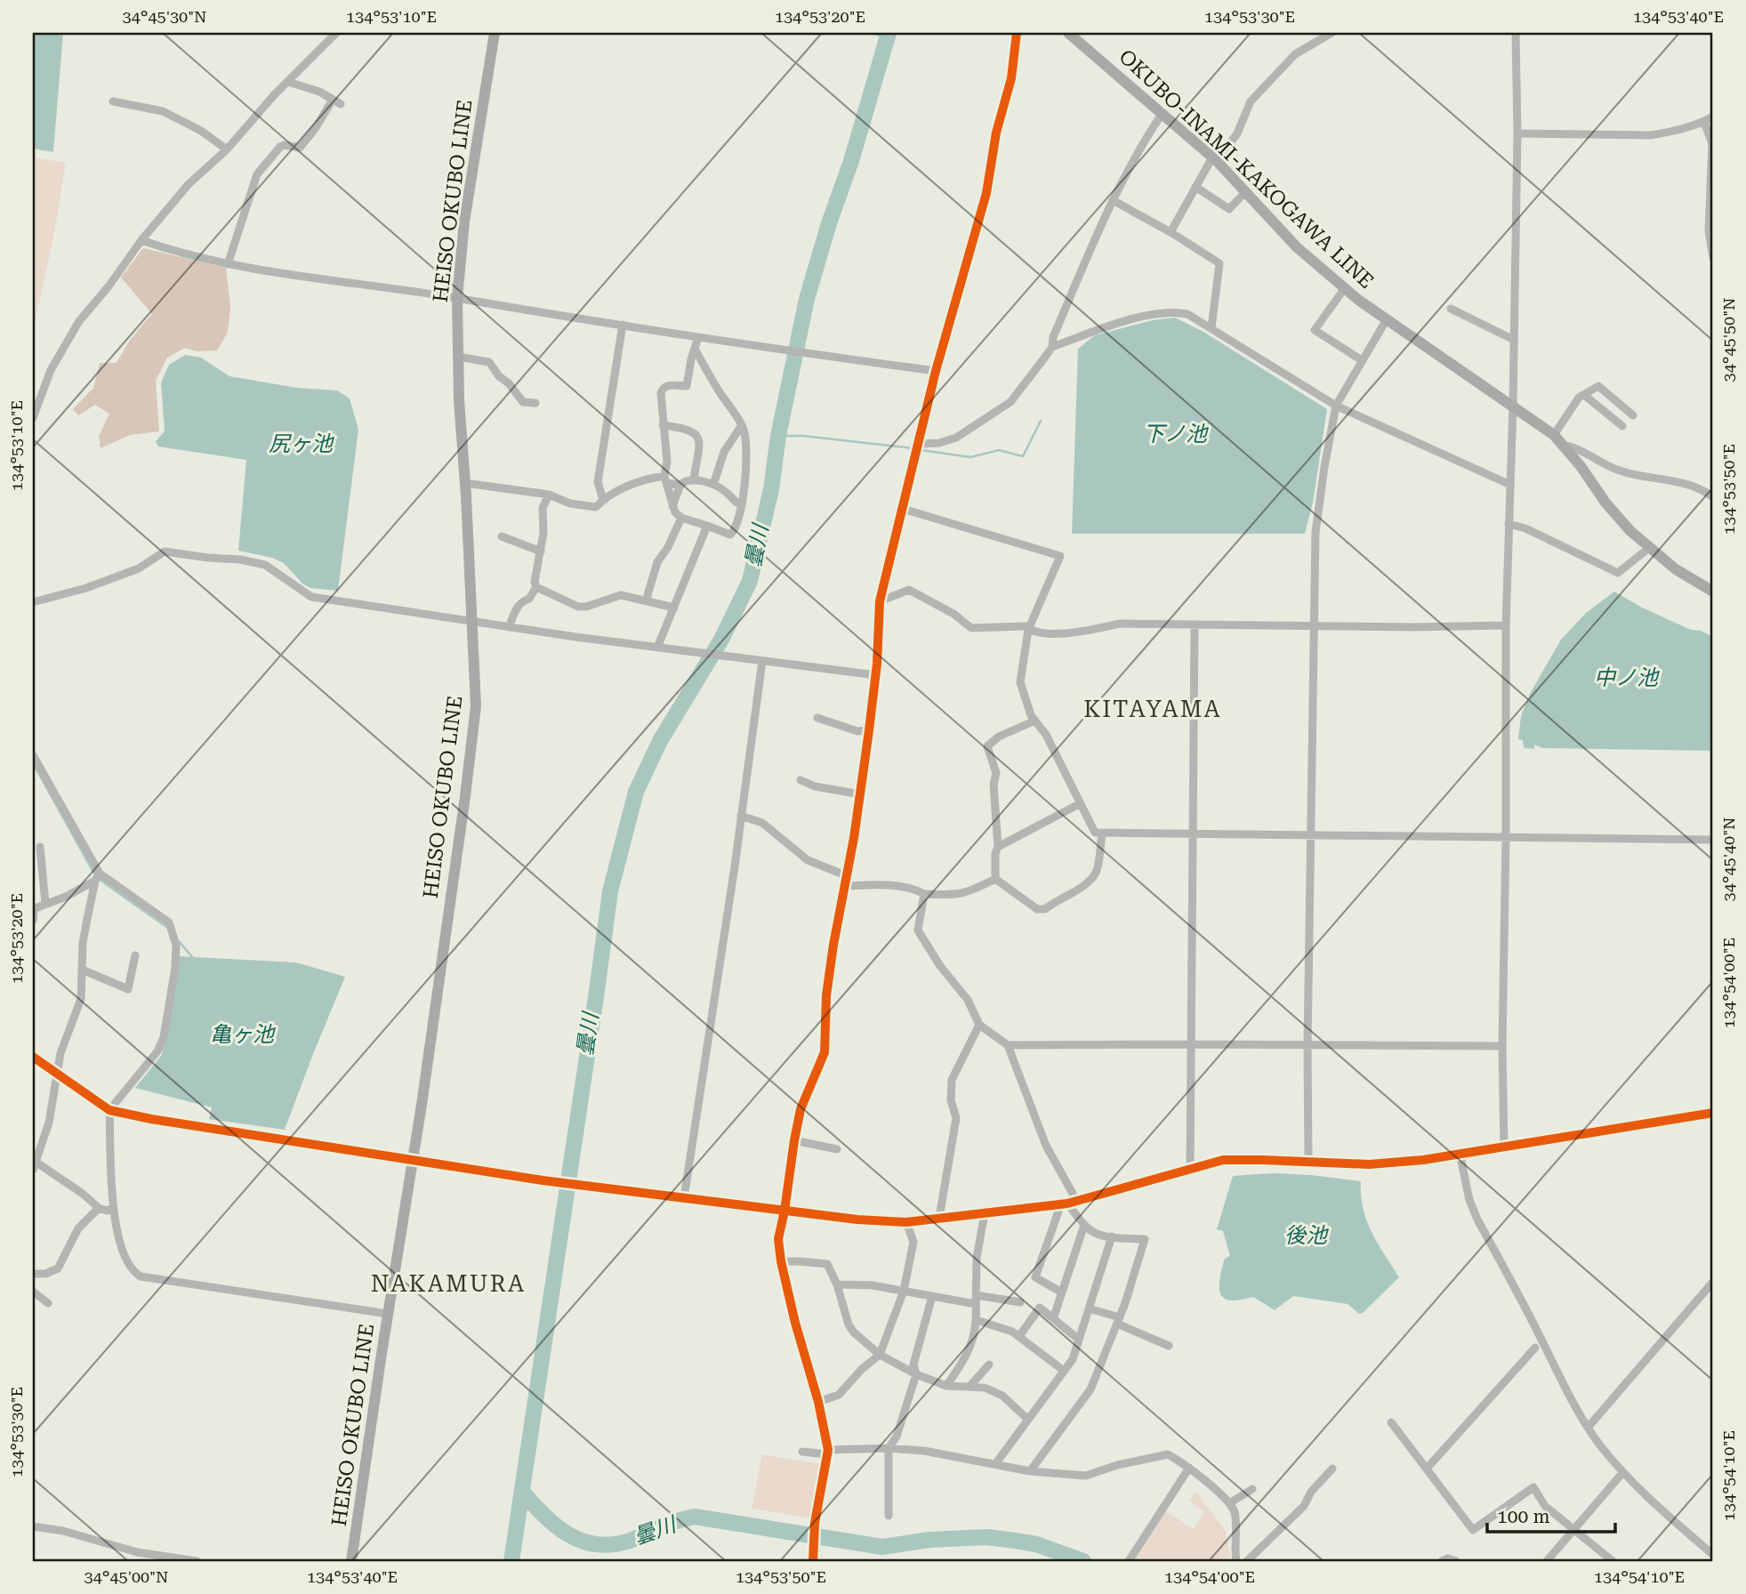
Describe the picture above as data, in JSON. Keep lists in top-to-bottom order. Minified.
{"streets":{"main road":["OKUBO-INAMI-KAKOGAWA LINE","HEISO OKUBO LINE"]},"districts":["KITAYAMA","NAKAMURA"],"water":["下ノ池","尻ヶ池","曇川","中ノ池","亀ヶ池","後池"],"scale_bar":"100 m","coordinates":["34°45'30\"N","134°53'10\"E","134°53'20\"E","134°53'30\"E","134°53'40\"E","34°45'50\"N","134°53'50\"E","34°45'40\"N","134°54'00\"E","134°54'10\"E","34°45'00\"N"]}
